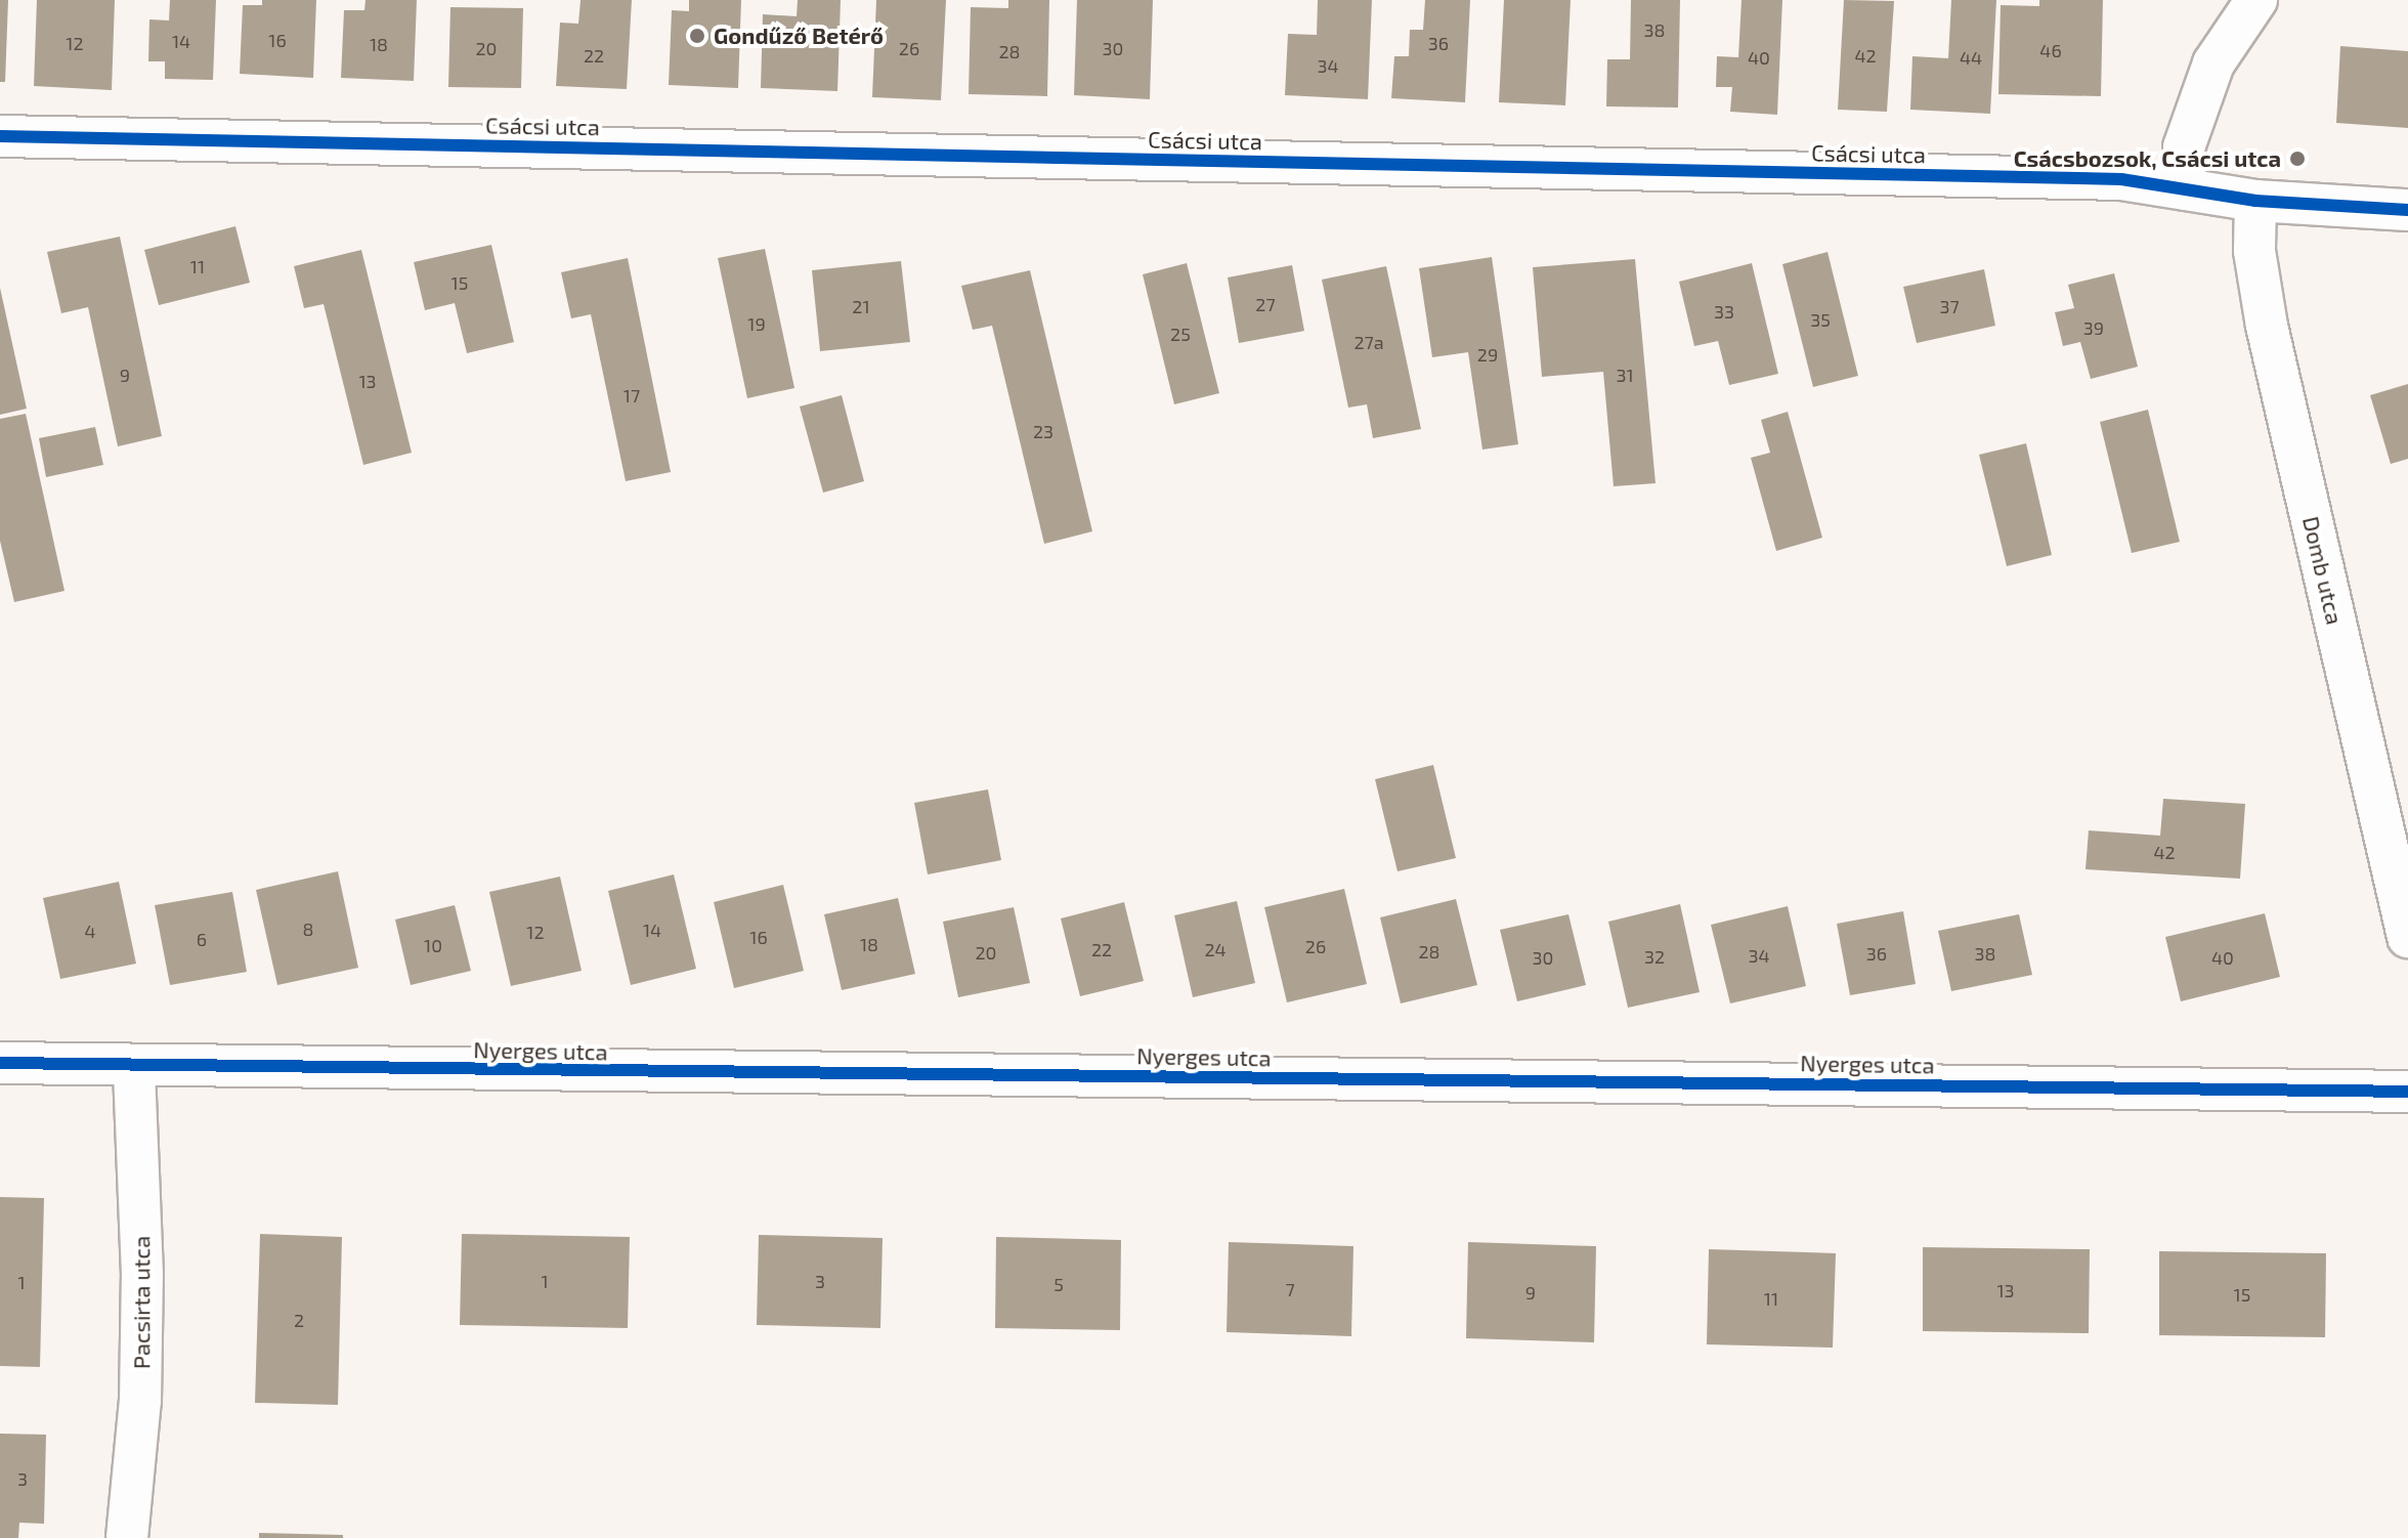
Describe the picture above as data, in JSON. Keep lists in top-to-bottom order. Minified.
{"streets":{"street":["Csácsi utca","Domb utca","Nyerges utca","Pacsirta utca"]},"crossings":[["Csácsi utca","Domb utca"],["Nyerges utca","Pacsirta utca"]],"places":["Gondűző Betérő","Csácsbozsok, Csácsi utca"],"house_numbers":["38","16","14","12","36","18","20","26","30","46","28","22","42","40","44","34","11","15","27","21","37","33","35","19","39","25","27a","29","9","31","13","17","23","42","8","14","4","12","16","6","18","10","26","22","24","28","20","36","38","34","32","30","40","1","3","1","5","7","13","9","15","11","2","3"]}
